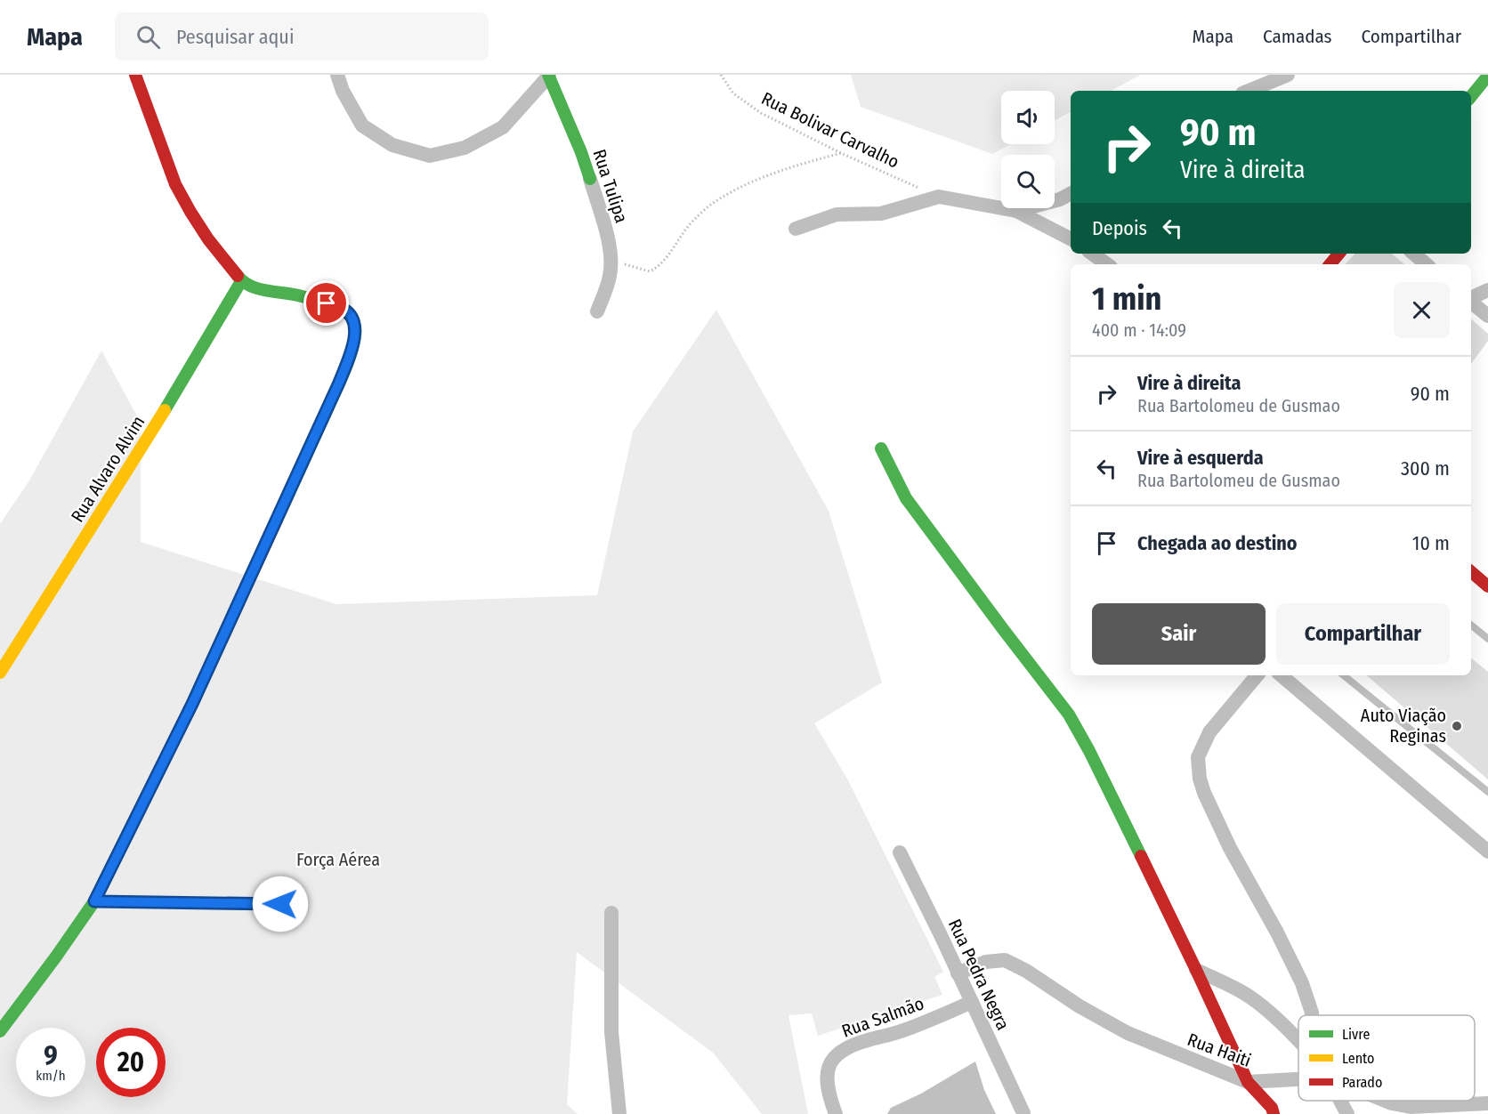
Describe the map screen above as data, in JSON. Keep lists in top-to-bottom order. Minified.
{"streets":{"street":["Rua Tulipa","Rua Alvaro Alvim","Rua Pedra Negra","Rua Salmão","Rua Haiti"],"path":["Rua Bolivar Carvalho"]},"crossings":[["Rua Pedra Negra","Rua Salmão"],["Rua Pedra Negra","Rua Haiti"]],"parks":["Força Aérea"],"places":["Auto Viação Reginas"],"legend":["Livre","Lento","Parado"],"page":{"header":"Mapa","search":"Pesquisar aqui","nav":["Mapa","Camadas","Compartilhar"],"turn":["90 m","Vire à direita"],"then":"Depois","heading":["1 min","400 m · 14:09"],"list":[{"name":"Vire à direita","note":"Rua Bartolomeu de Gusmao","value":"90 m"},{"name":"Vire à esquerda","note":"Rua Bartolomeu de Gusmao","value":"300 m"},{"name":"Chegada ao destino","value":"10 m"}],"buttons":["Sair","Compartilhar"],"speed":"9 km/h","limit":"20"}}
